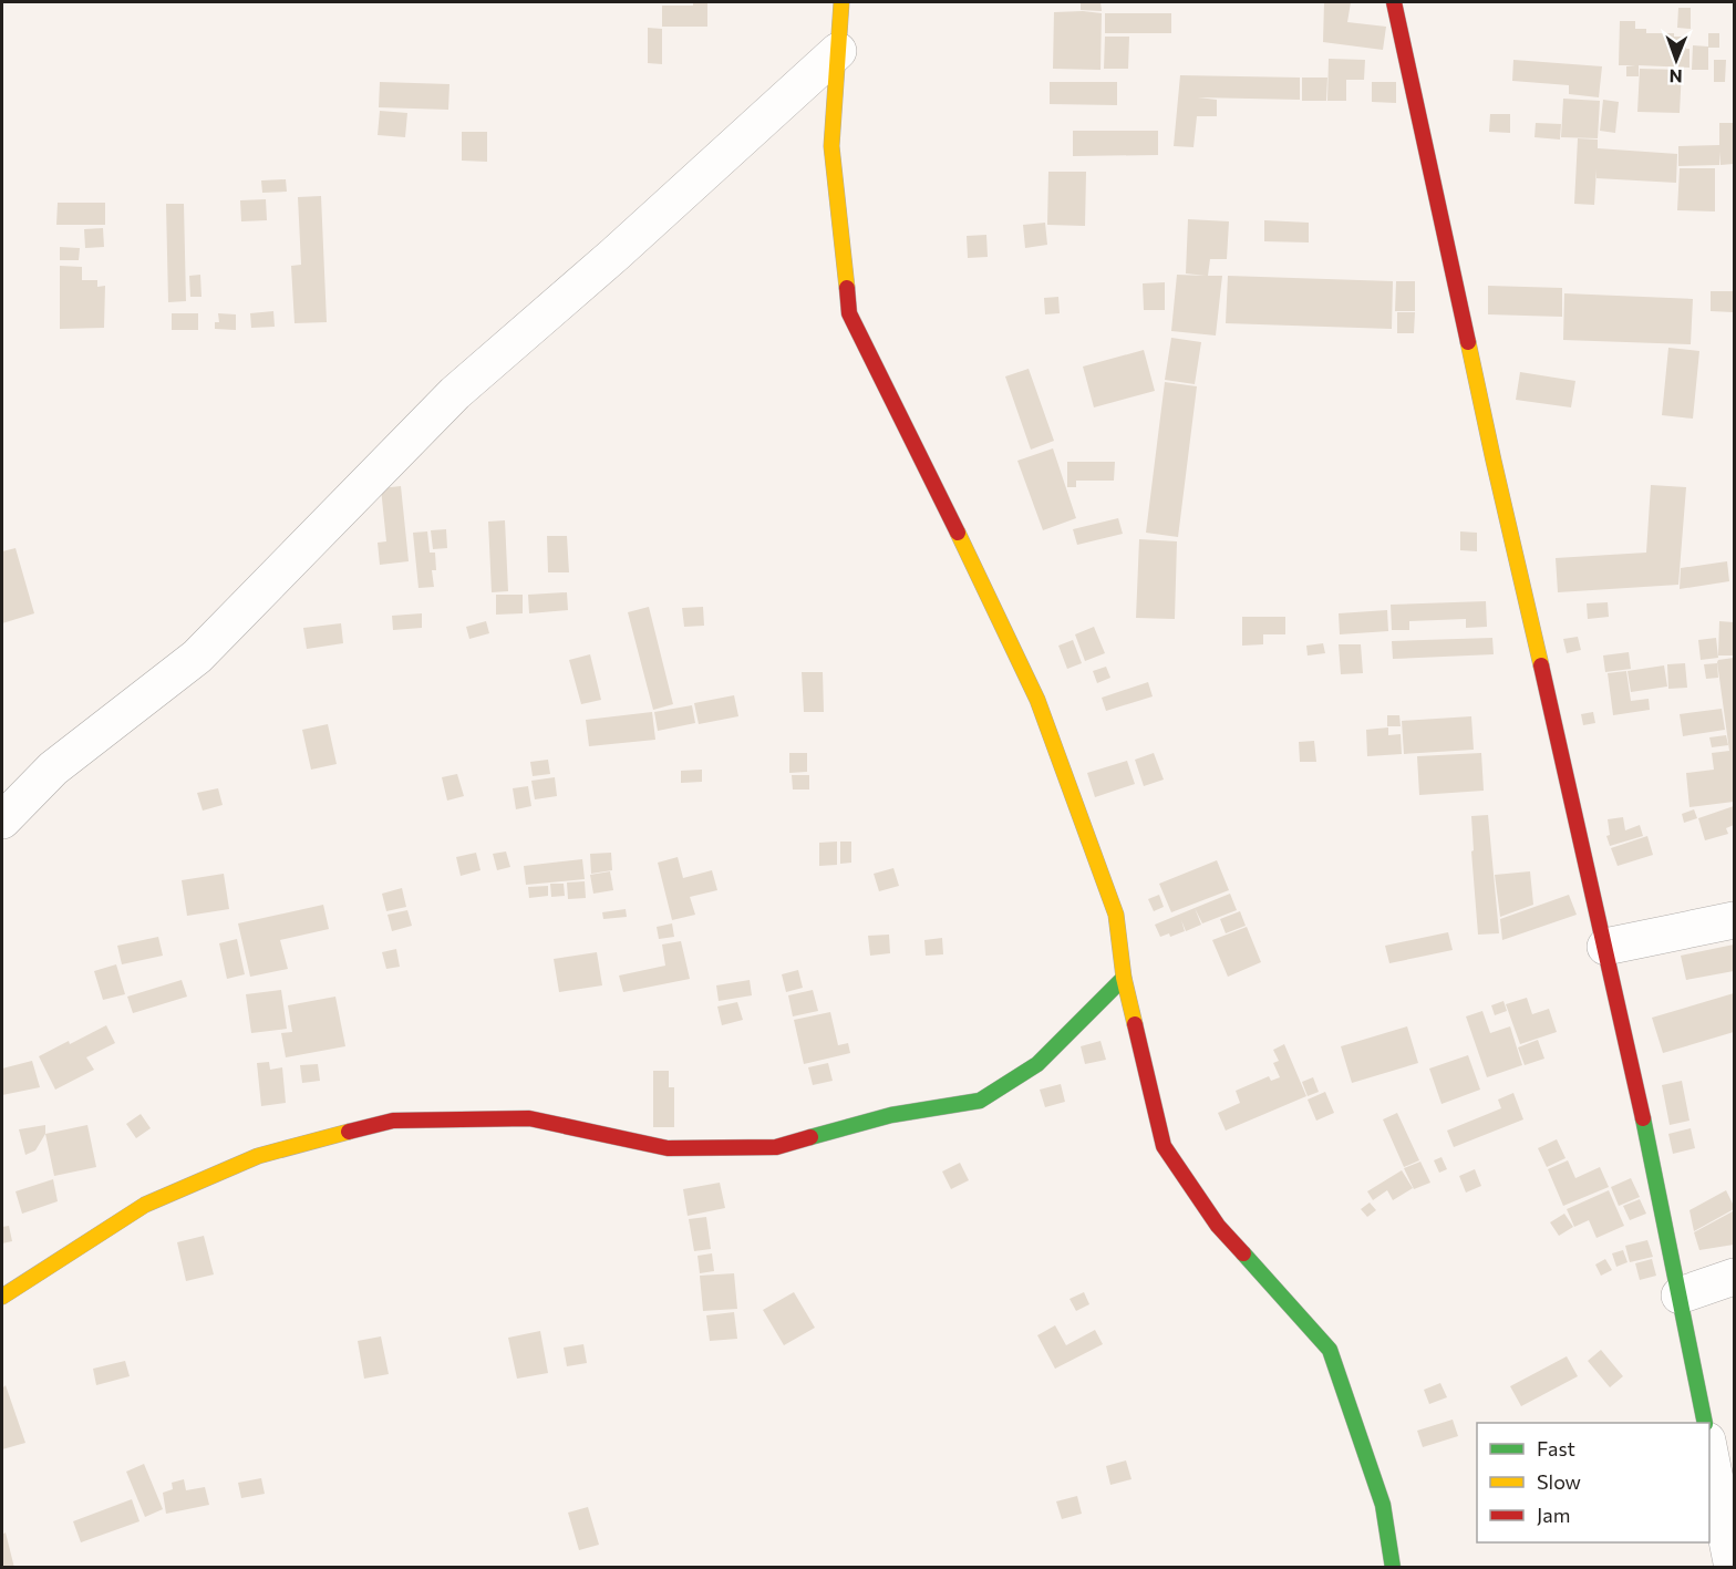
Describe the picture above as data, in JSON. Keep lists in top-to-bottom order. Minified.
{"legend":["Fast","Slow","Jam"],"north":"bottom"}
